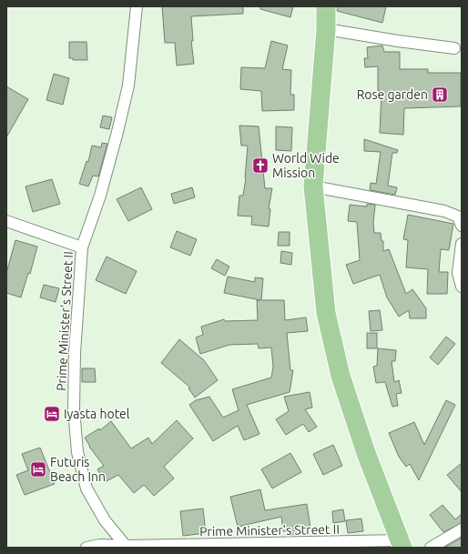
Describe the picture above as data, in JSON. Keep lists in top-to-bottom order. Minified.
{"streets":{"street":["Prime Minister's Street II"]},"places":{"building":["Rose garden"],"church":["World Wide Mission"],"hotel":["Iyasta hotel","Futuris Beach Inn"]}}
